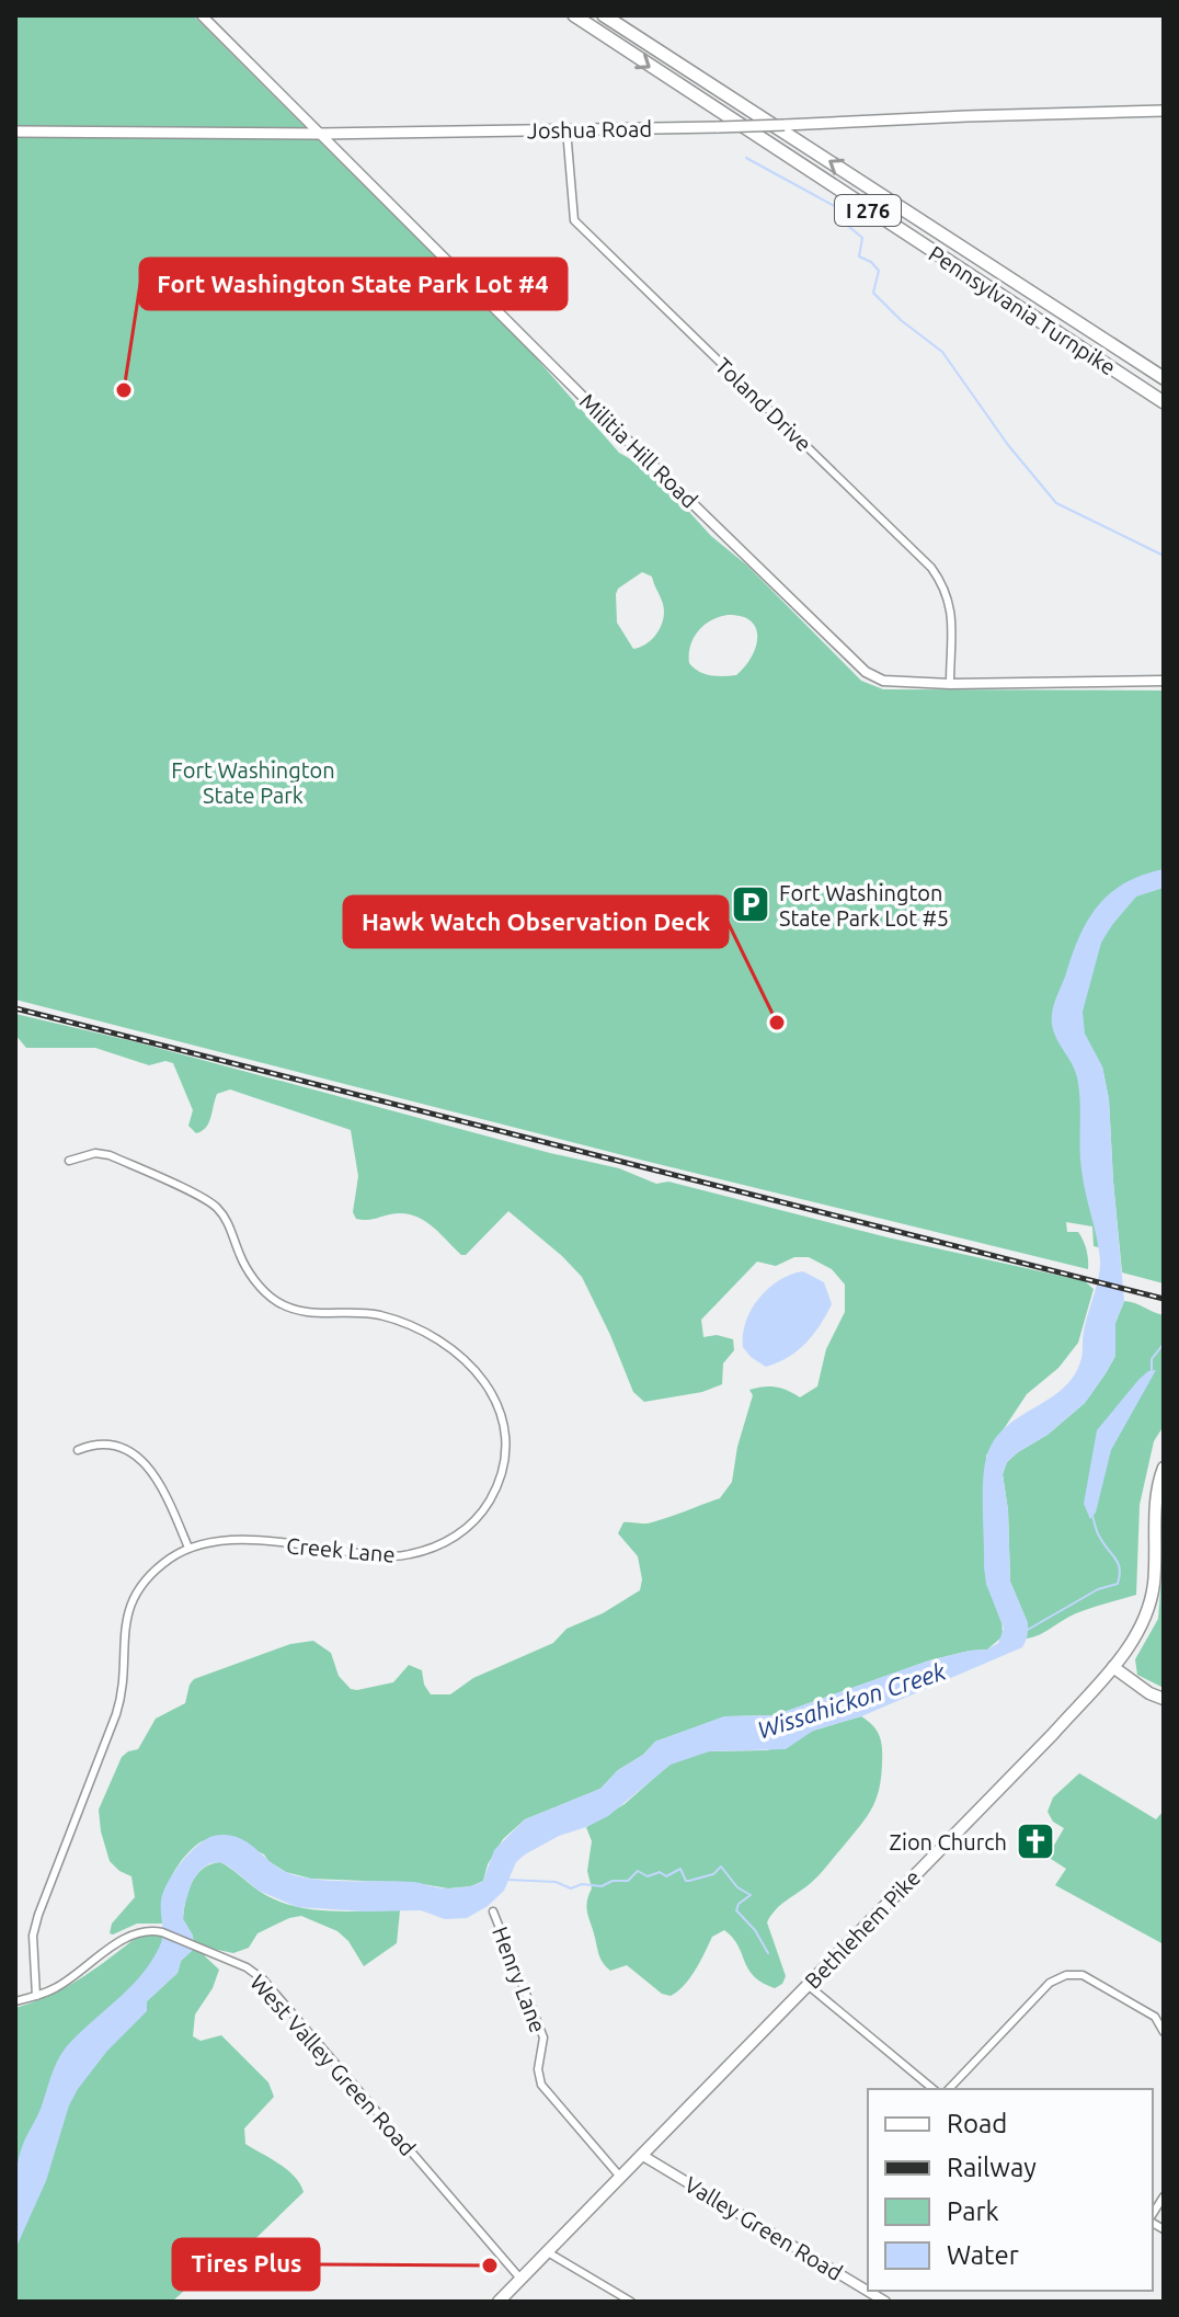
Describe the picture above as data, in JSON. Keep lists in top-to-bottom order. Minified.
{"streets":{"highway":["I 276","Pennsylvania Turnpike"],"main road":["Joshua Road","Bethlehem Pike"],"street":["Toland Drive","Militia Hill Road","Creek Lane","Henry Lane","West Valley Green Road","Valley Green Road"]},"crossings":[["Joshua Road","Toland Drive"],["Joshua Road","Militia Hill Road"],["Toland Drive","Militia Hill Road"],["Creek Lane","West Valley Green Road"],["Bethlehem Pike","Henry Lane"],["Bethlehem Pike","West Valley Green Road"],["Bethlehem Pike","Valley Green Road"]],"water":["Wissahickon Creek"],"parks":["Fort Washington State Park"],"places":{"other":["Fort Washington State Park Lot #4","Hawk Watch Observation Deck","Tires Plus"],"parking":["Fort Washington State Park Lot #5"],"church":["Zion Church"]},"legend":["Road","Railway","Park","Water"]}
